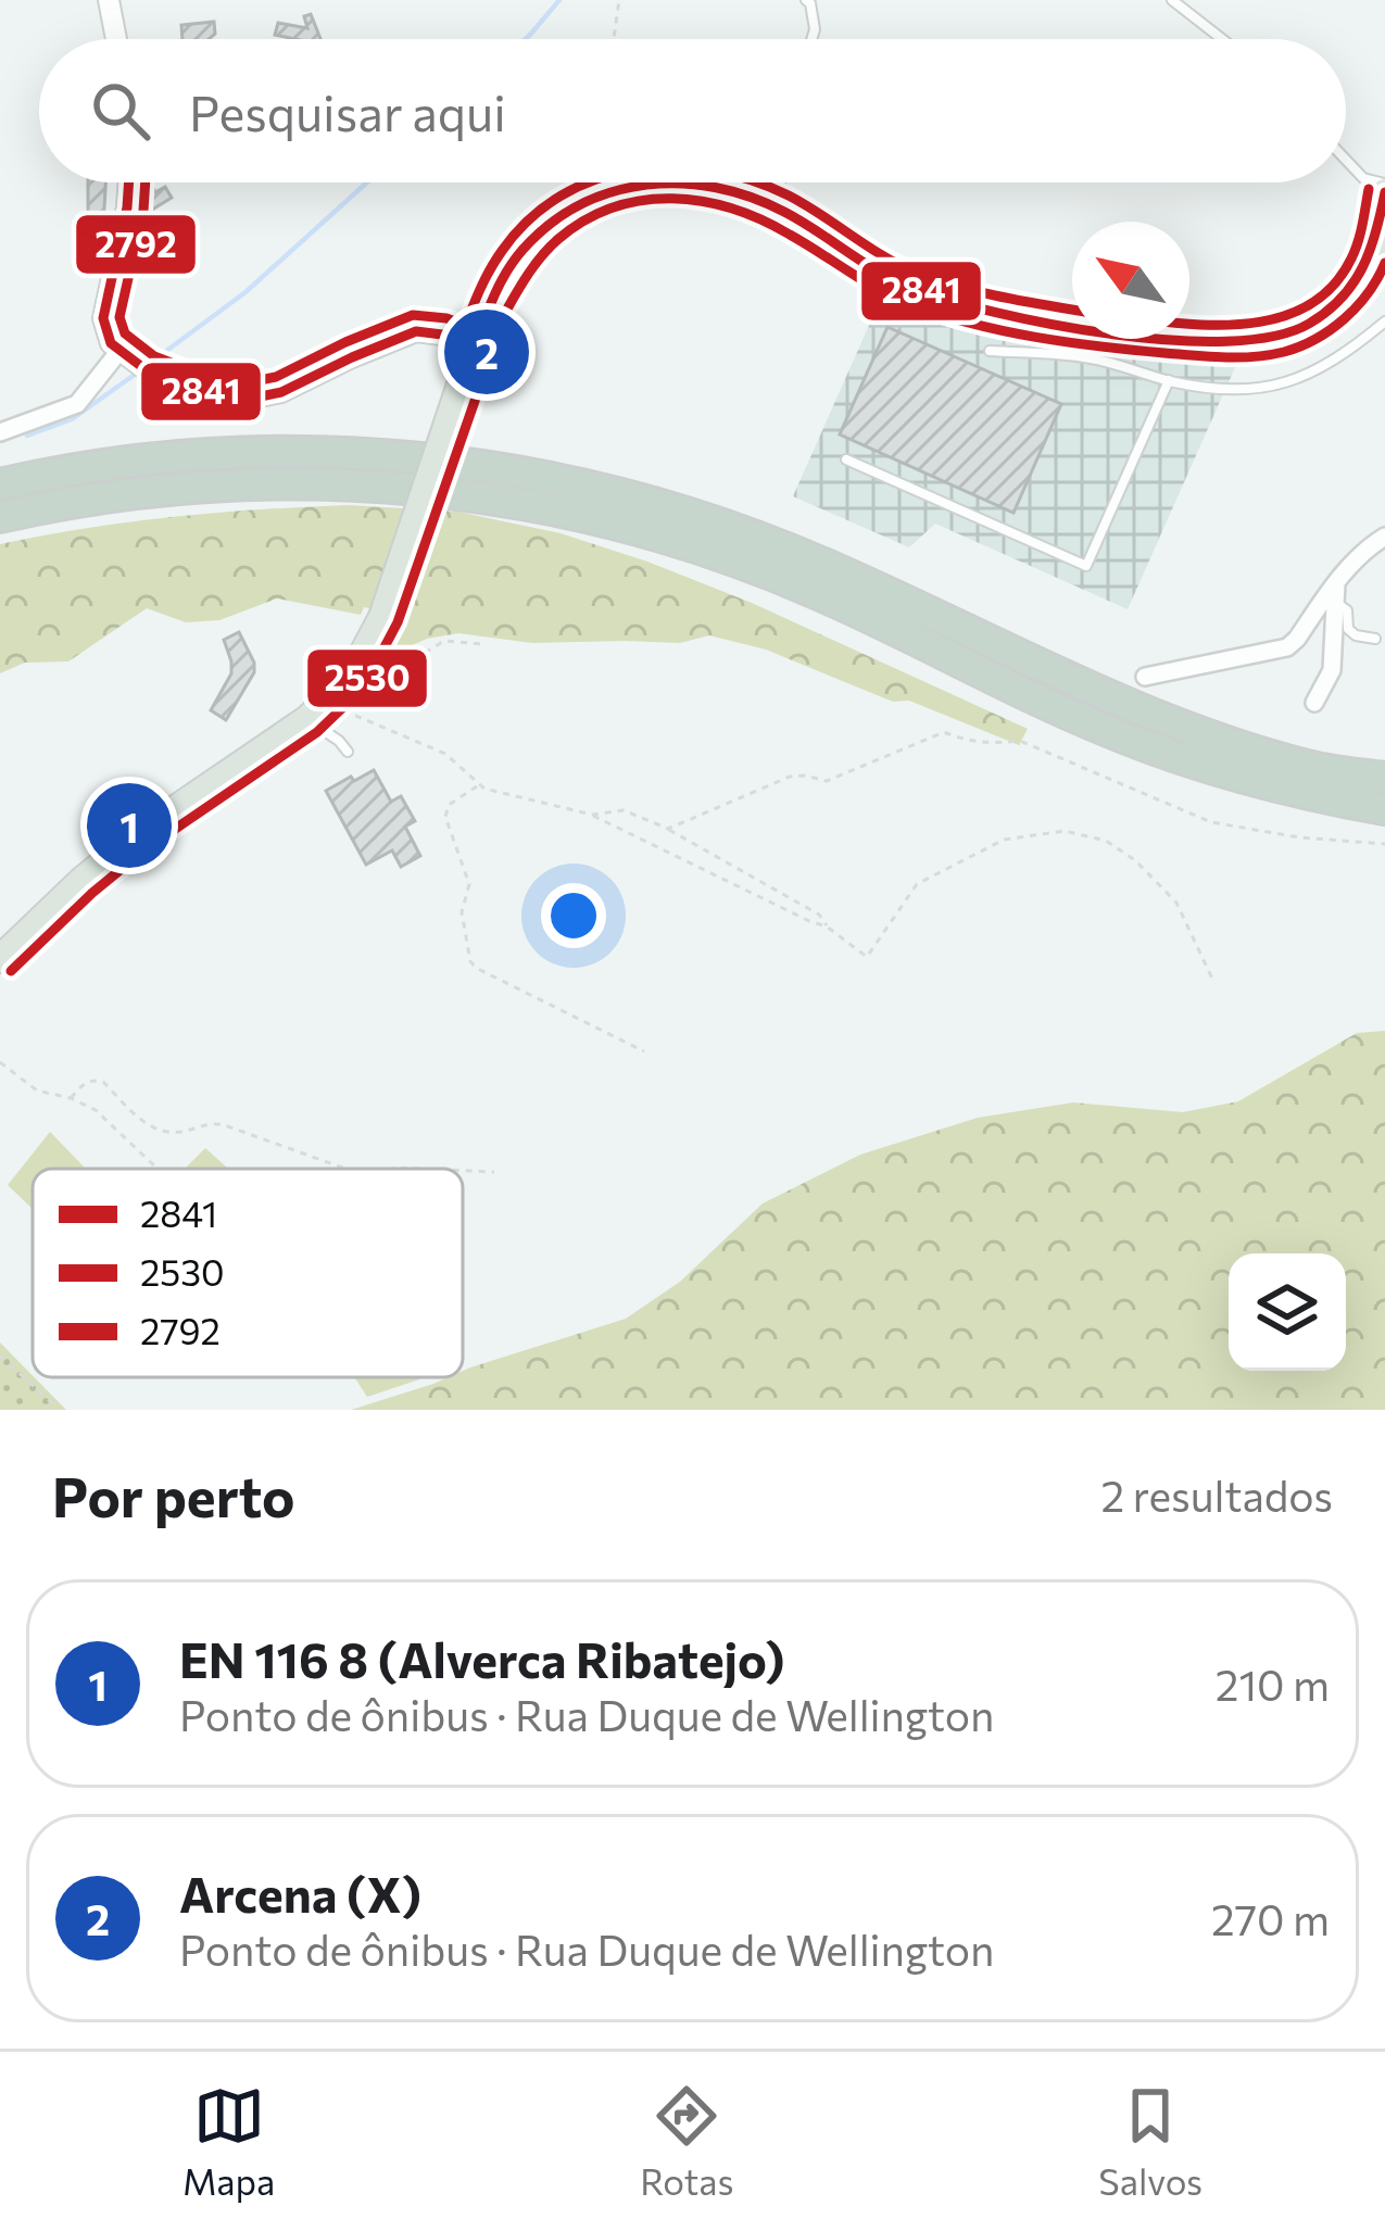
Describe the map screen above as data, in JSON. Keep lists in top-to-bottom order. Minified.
{"lines":["transit line 2841","transit line 2792","transit line 2530"],"legend":["2841","2530","2792"],"north":"top left","page":{"search":"Pesquisar aqui","pins":["2","1"],"heading":["Por perto","2 resultados"],"list":[{"mark":"1","name":"EN 116 8 (Alverca Ribatejo)","note":"Ponto de ônibus · Rua Duque de Wellington","value":"210 m"},{"mark":"2","name":"Arcena (X)","note":"Ponto de ônibus · Rua Duque de Wellington","value":"270 m"}],"nav":["Mapa","Rotas","Salvos"]}}
